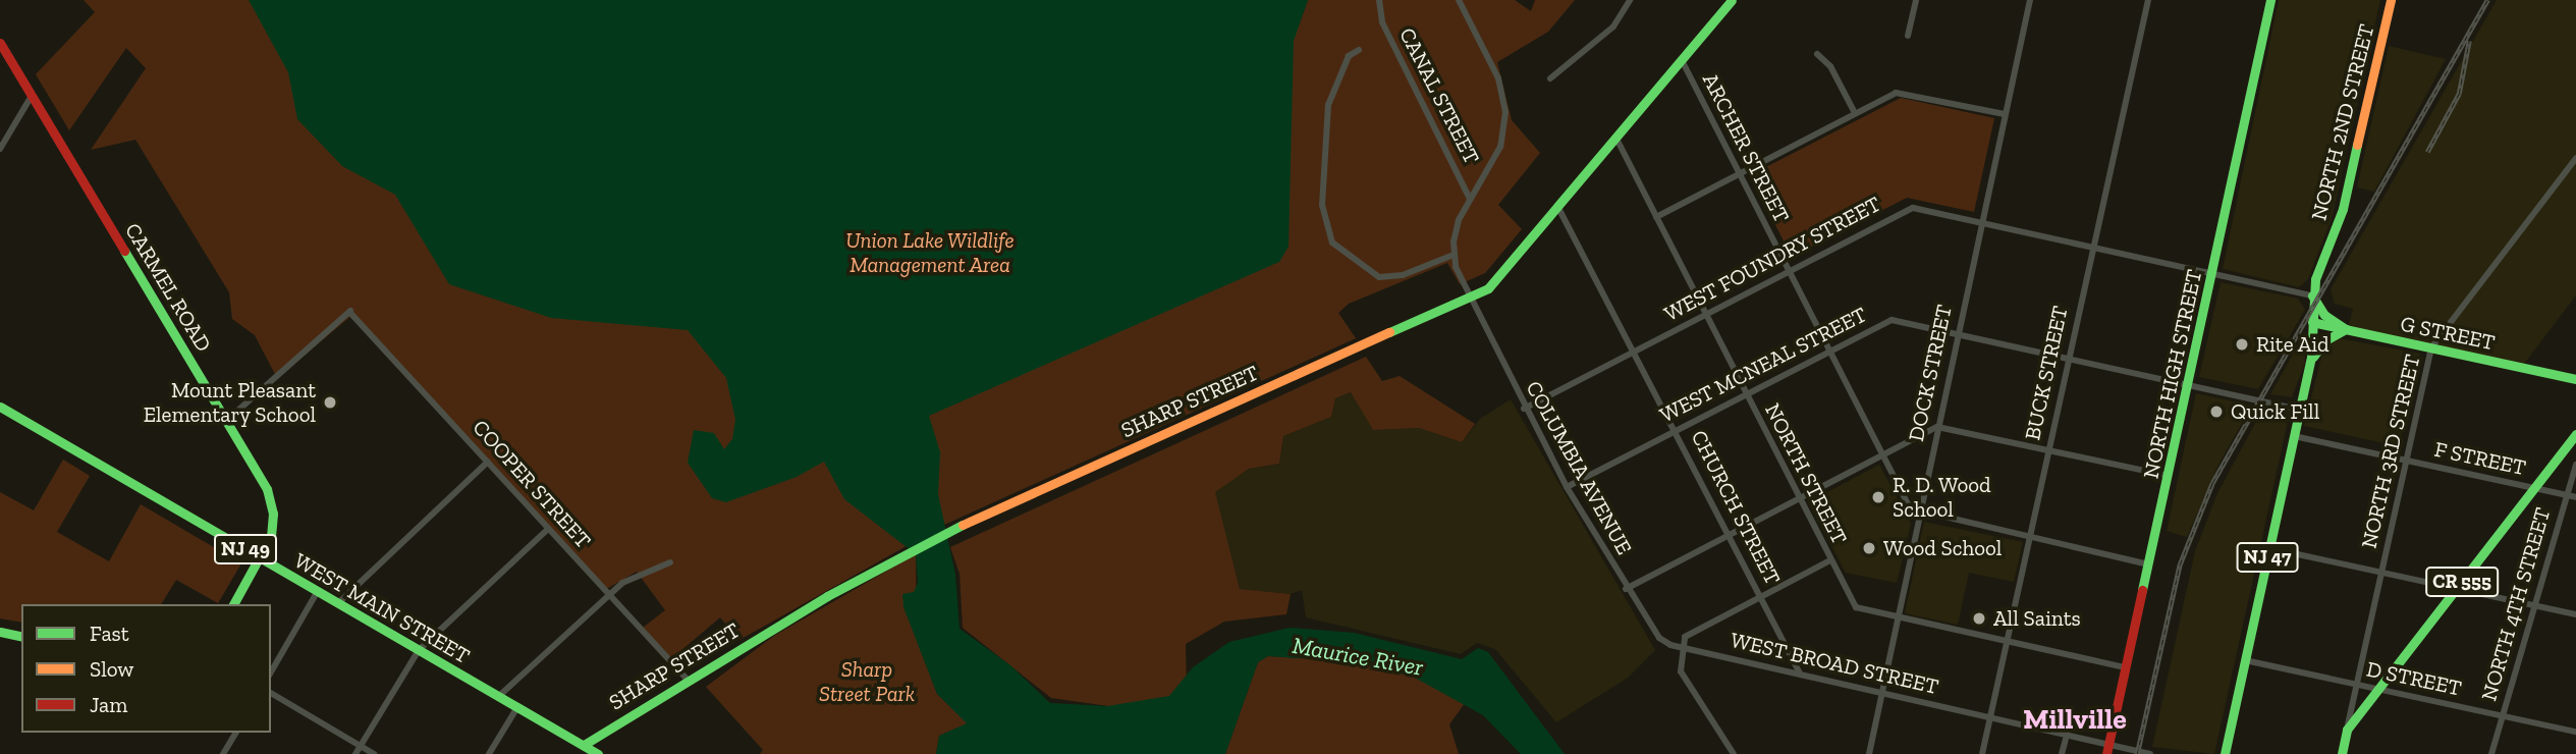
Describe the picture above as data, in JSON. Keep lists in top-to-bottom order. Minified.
{"streets":{"main road":["NORTH 2ND STREET","CARMEL ROAD","G STREET","NORTH HIGH STREET","SHARP STREET","NORTH 3RD STREET","NJ 49","NJ 47","CR 555","WEST MAIN STREET"],"street":["CANAL STREET","ARCHER STREET","WEST FOUNDRY STREET","WEST MCNEAL STREET","DOCK STREET","BUCK STREET","F STREET","COLUMBIA AVENUE","NORTH STREET","COOPER STREET","CHURCH STREET","NORTH 4TH STREET","WEST BROAD STREET","D STREET"]},"crossings":[["NORTH 2ND STREET","WEST FOUNDRY STREET"],["NORTH 2ND STREET","G STREET"],["NORTH 2ND STREET","WEST MCNEAL STREET"],["NORTH 2ND STREET","F STREET"],["NORTH 2ND STREET","D STREET"],["ARCHER STREET","WEST FOUNDRY STREET"],["ARCHER STREET","WEST MCNEAL STREET"],["ARCHER STREET","DOCK STREET"],["ARCHER STREET","SHARP STREET"],["WEST FOUNDRY STREET","DOCK STREET"],["WEST FOUNDRY STREET","BUCK STREET"],["WEST FOUNDRY STREET","NORTH HIGH STREET"],["WEST FOUNDRY STREET","COLUMBIA AVENUE"],["WEST FOUNDRY STREET","NORTH STREET"],["WEST FOUNDRY STREET","CHURCH STREET"],["CARMEL ROAD","COOPER STREET"],["CARMEL ROAD","WEST MAIN STREET"],["G STREET","NORTH 3RD STREET"],["WEST MCNEAL STREET","DOCK STREET"],["WEST MCNEAL STREET","BUCK STREET"],["WEST MCNEAL STREET","NORTH HIGH STREET"],["WEST MCNEAL STREET","COLUMBIA AVENUE"],["WEST MCNEAL STREET","NORTH STREET"],["WEST MCNEAL STREET","CHURCH STREET"],["DOCK STREET","NORTH STREET"],["DOCK STREET","WEST BROAD STREET"],["BUCK STREET","WEST BROAD STREET"],["NORTH HIGH STREET","WEST BROAD STREET"],["SHARP STREET","COLUMBIA AVENUE"],["SHARP STREET","NORTH STREET"],["SHARP STREET","COOPER STREET"],["SHARP STREET","CHURCH STREET"],["SHARP STREET","WEST MAIN STREET"],["NORTH 3RD STREET","F STREET"],["NORTH 3RD STREET","CR 555"],["NORTH 3RD STREET","D STREET"],["F STREET","CR 555"],["F STREET","NORTH 4TH STREET"],["COLUMBIA AVENUE","WEST BROAD STREET"],["CHURCH STREET","WEST BROAD STREET"],["CR 555","D STREET"],["NORTH 4TH STREET","D STREET"]],"districts":["Millville"],"water":["Maurice River"],"parks":["Union Lake Wildlife Management Area","Sharp Street Park"],"places":["Rite Aid","Mount Pleasant Elementary School","Quick Fill","R. D. Wood School","Wood School","All Saints"],"legend":["Fast","Slow","Jam"]}
